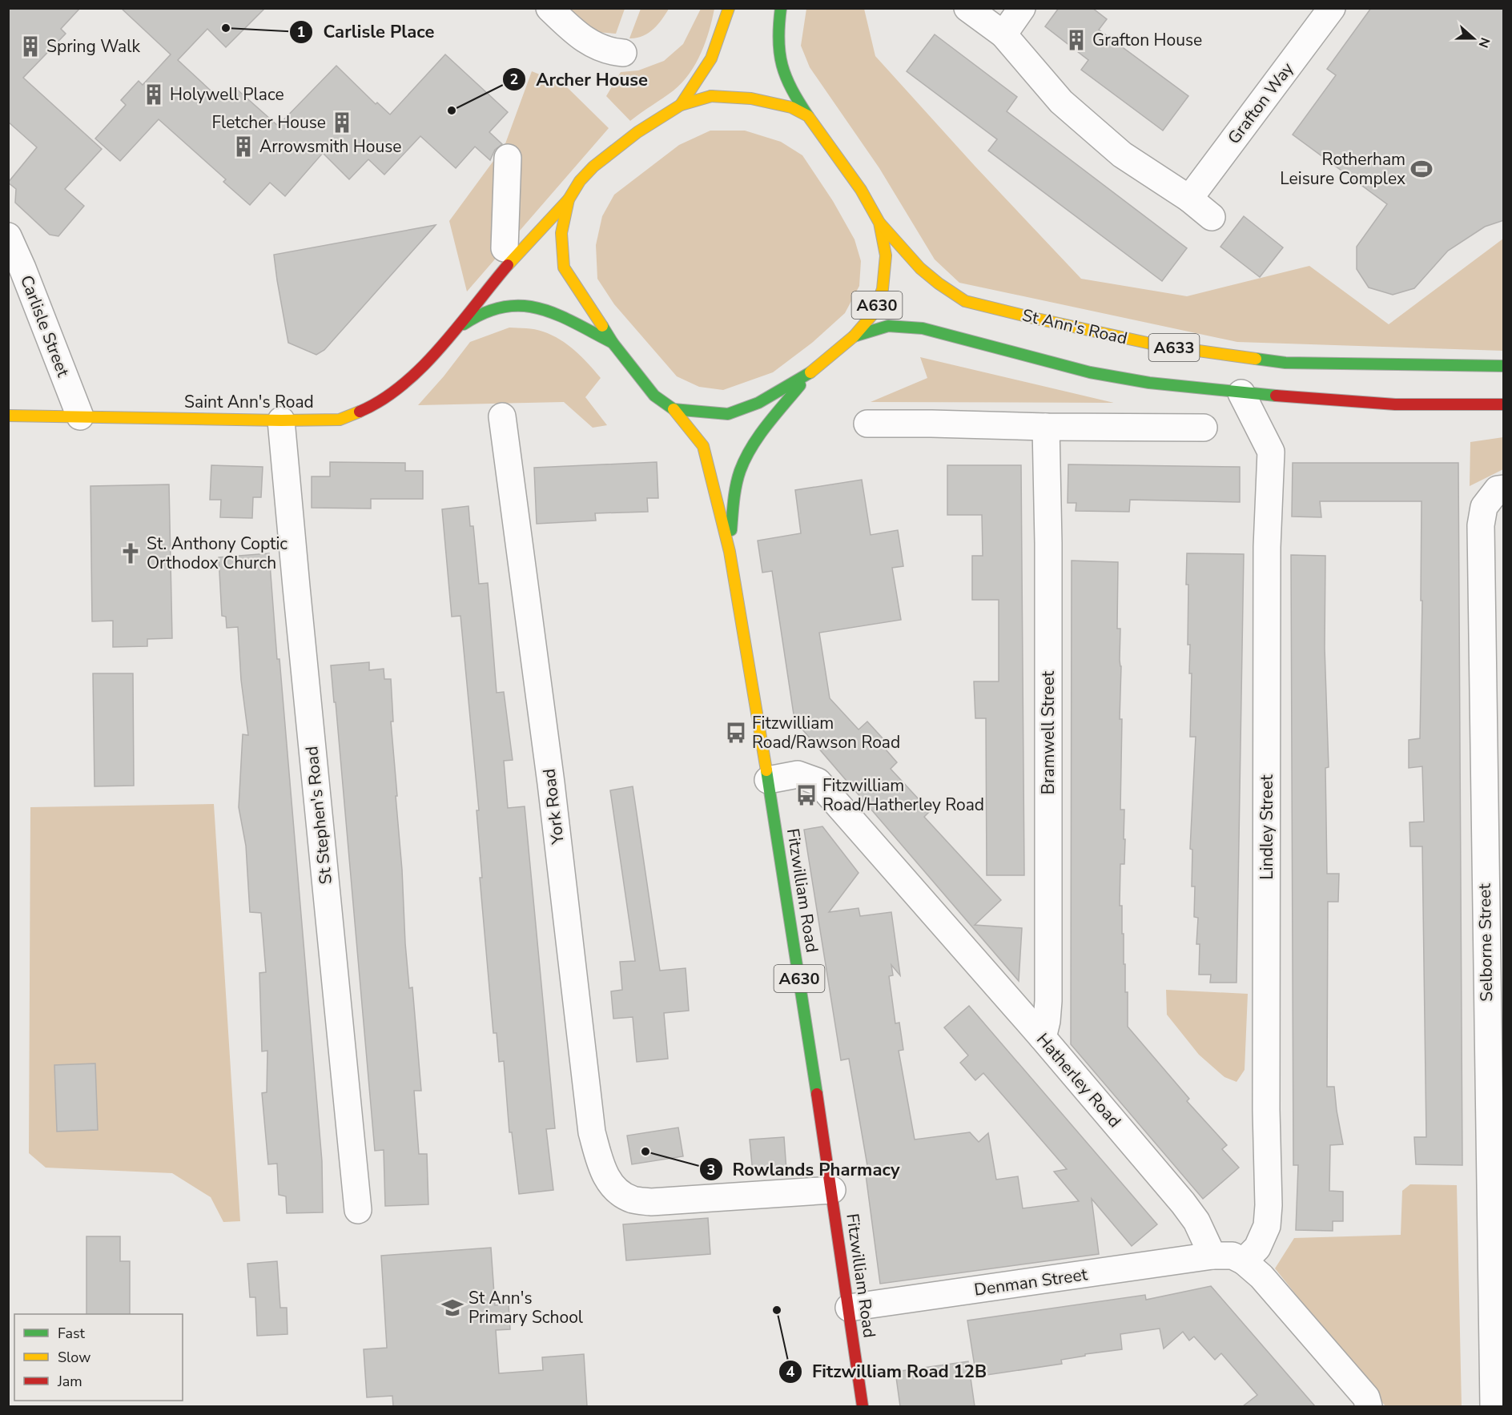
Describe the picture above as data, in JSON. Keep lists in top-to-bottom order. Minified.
{"streets":{"main road":["A630","St Ann's Road","A633","Saint Ann's Road","Fitzwilliam Road"],"street":["Grafton Way","Carlisle Street","Bramwell Street","York Road","St Stephen's Road","Lindley Street","Selborne Street","Hatherley Road","Denman Street"]},"crossings":[["A630","St Ann's Road"],["A630","A633"],["A630","Saint Ann's Road"],["A630","Fitzwilliam Road"],["Carlisle Street","Saint Ann's Road"],["A633","Lindley Street"],["Saint Ann's Road","St Stephen's Road"],["Bramwell Street","Hatherley Road"],["York Road","Fitzwilliam Road"],["Fitzwilliam Road","Hatherley Road"],["Fitzwilliam Road","Denman Street"],["Hatherley Road","Denman Street"]],"places":{"other":["Carlisle Place","Archer House","Rowlands Pharmacy","Fitzwilliam Road 12B"],"building":["Grafton House","Spring Walk","Holywell Place","Fletcher House","Arrowsmith House"],"sports":["Rotherham Leisure Complex"],"church":["St. Anthony Coptic Orthodox Church"],"bus stop":["Fitzwilliam Road/Rawson Road","Fitzwilliam Road/Hatherley Road"],"school or university":["St Ann's Primary School"]},"legend":["Fast","Slow","Jam"],"north":"right"}
